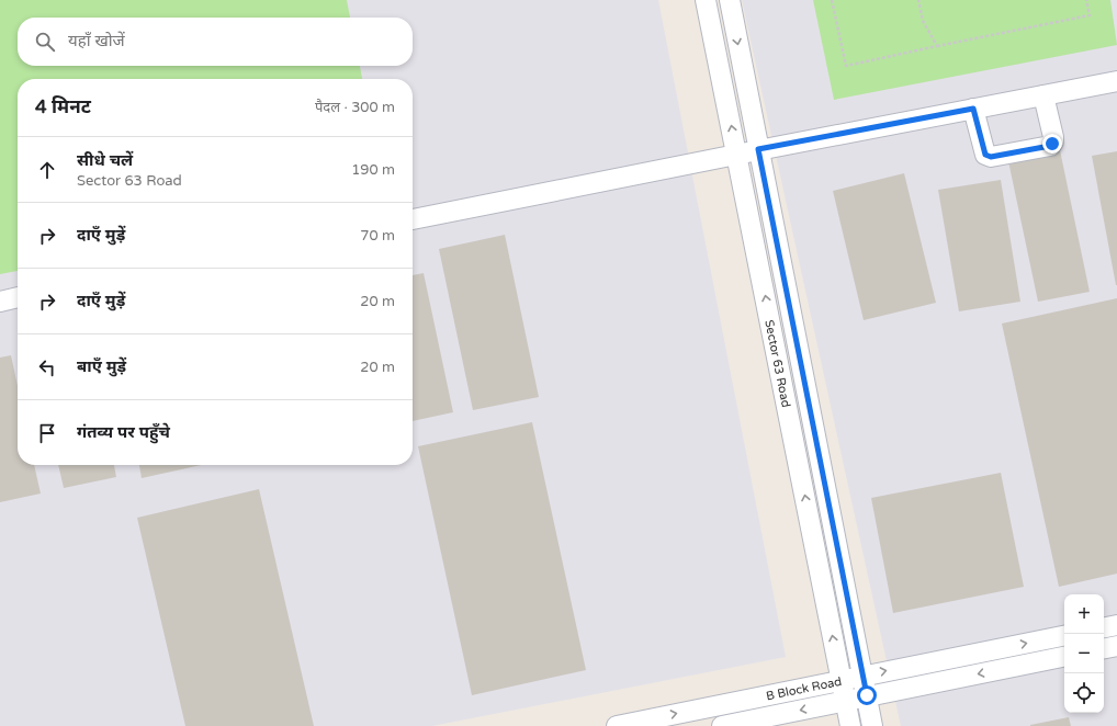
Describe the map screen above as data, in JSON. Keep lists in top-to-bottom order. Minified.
{"streets":{"street":["Sector 63 Road","B Block Road"]},"crossings":[["Sector 63 Road","B Block Road"]],"page":{"search":"यहाँ खोजें","heading":["4 मिनट","पैदल · 300 m"],"list":[["सीधे चलें","Sector 63 Road","190 m"],["दाएँ मुड़ें","70 m"],["दाएँ मुड़ें","20 m"],["बाएँ मुड़ें","20 m"],"गंतव्य पर पहुँचे"],"map_buttons":["+","−"]}}
